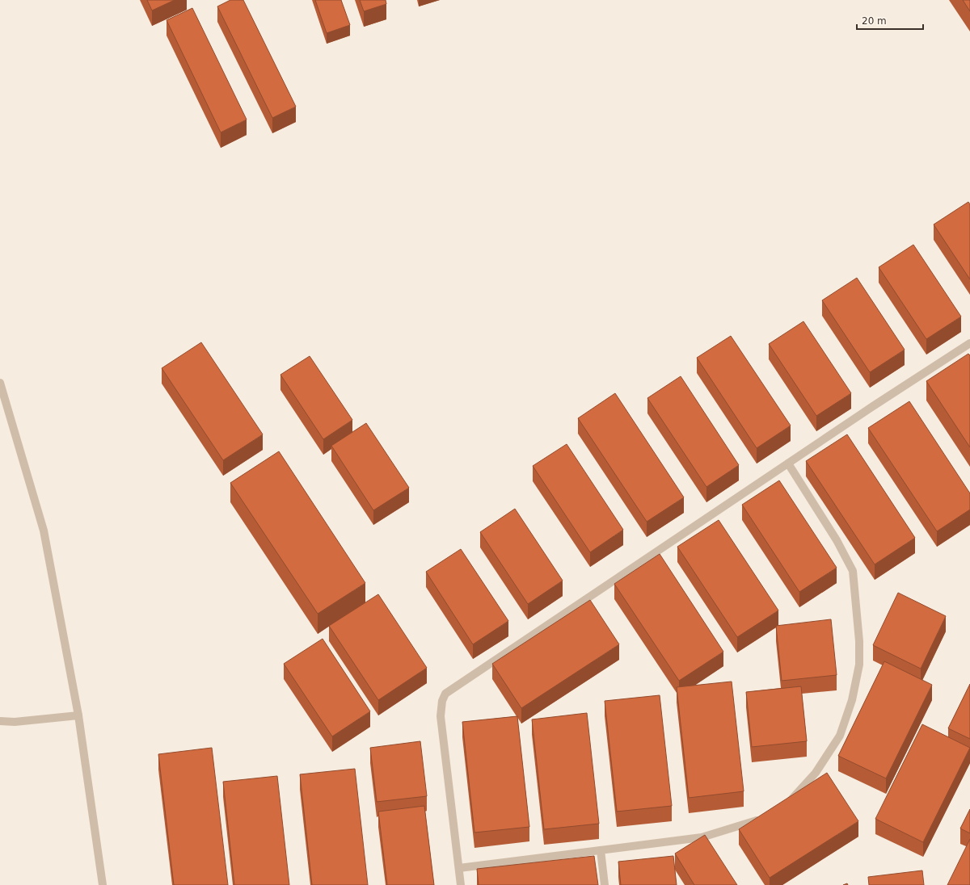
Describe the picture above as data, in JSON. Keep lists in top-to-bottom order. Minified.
{"scale_bar":"20 m"}
